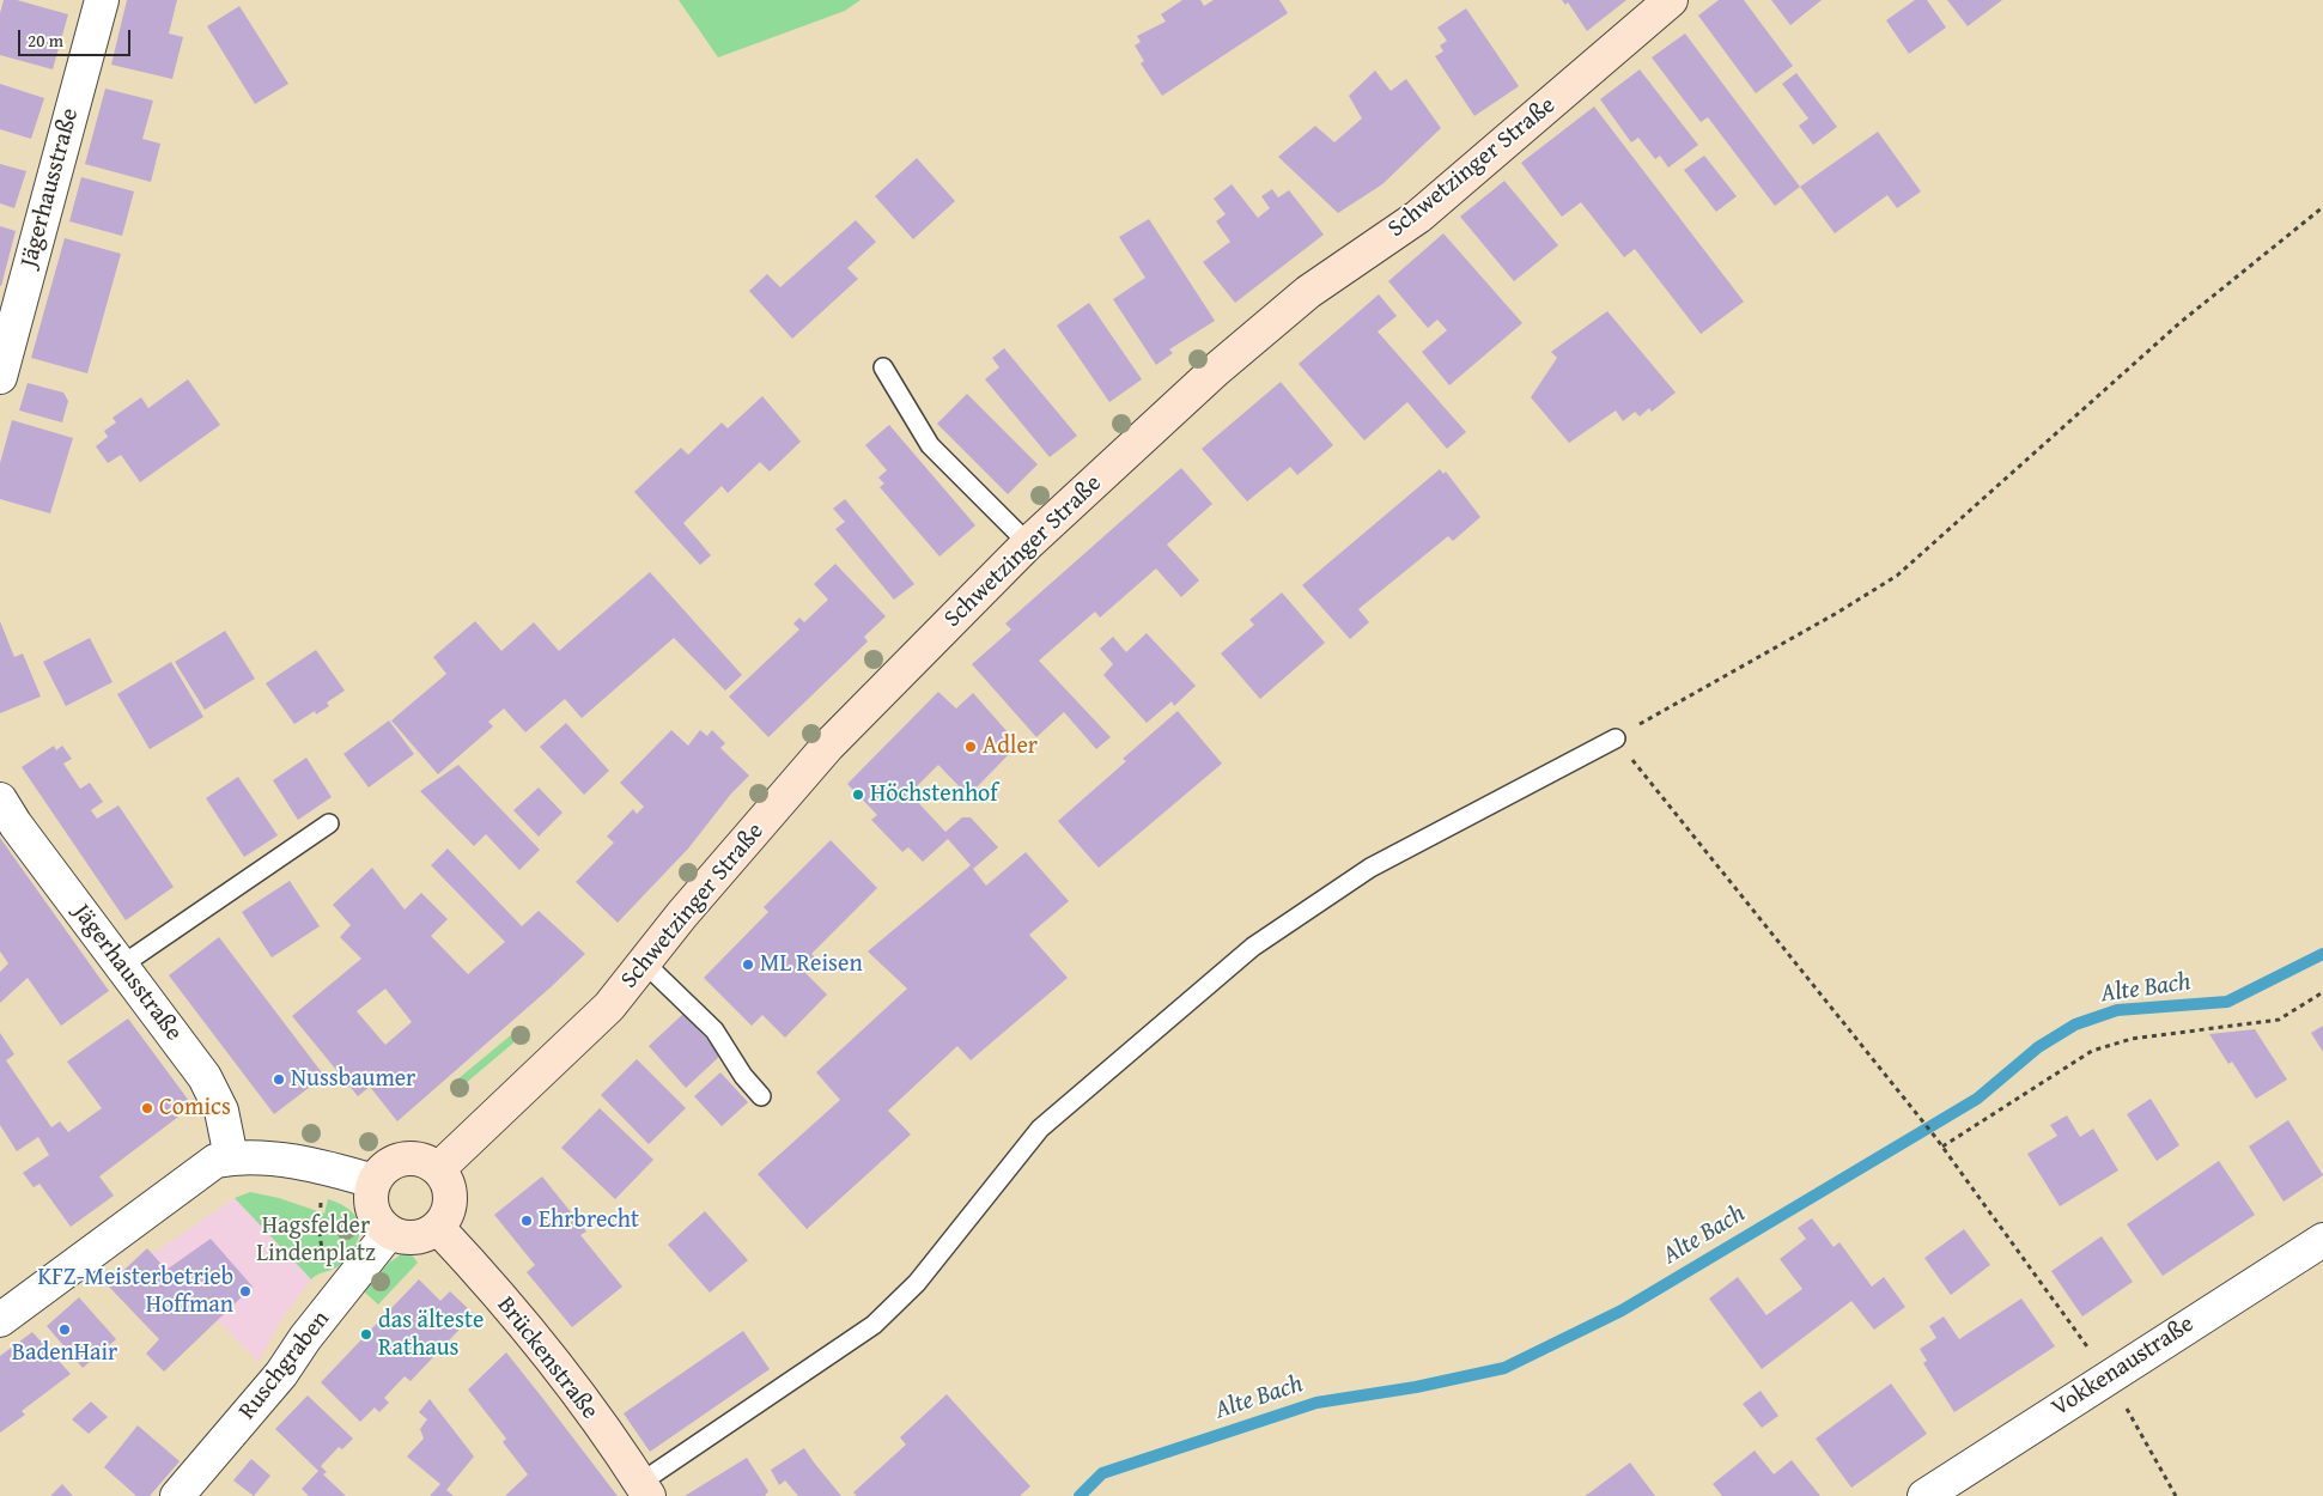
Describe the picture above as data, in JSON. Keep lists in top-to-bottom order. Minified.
{"streets":{"main road":["Schwetzinger Straße","Brückenstraße"],"street":["Jägerhausstraße","Ruschgraben","Vokkenaustraße"]},"crossings":[["Schwetzinger Straße","Brückenstraße"],["Schwetzinger Straße","Ruschgraben"],["Brückenstraße","Ruschgraben"]],"water":["Alte Bach"],"parks":["Hagsfelder Lindenplatz"],"places":["Adler","Höchstenhof","ML Reisen","Nussbaumer","Comics","Ehrbrecht","KFZ-Meisterbetrieb Hoffman","BadenHair","das älteste Rathaus"],"scale_bar":"20 m"}
